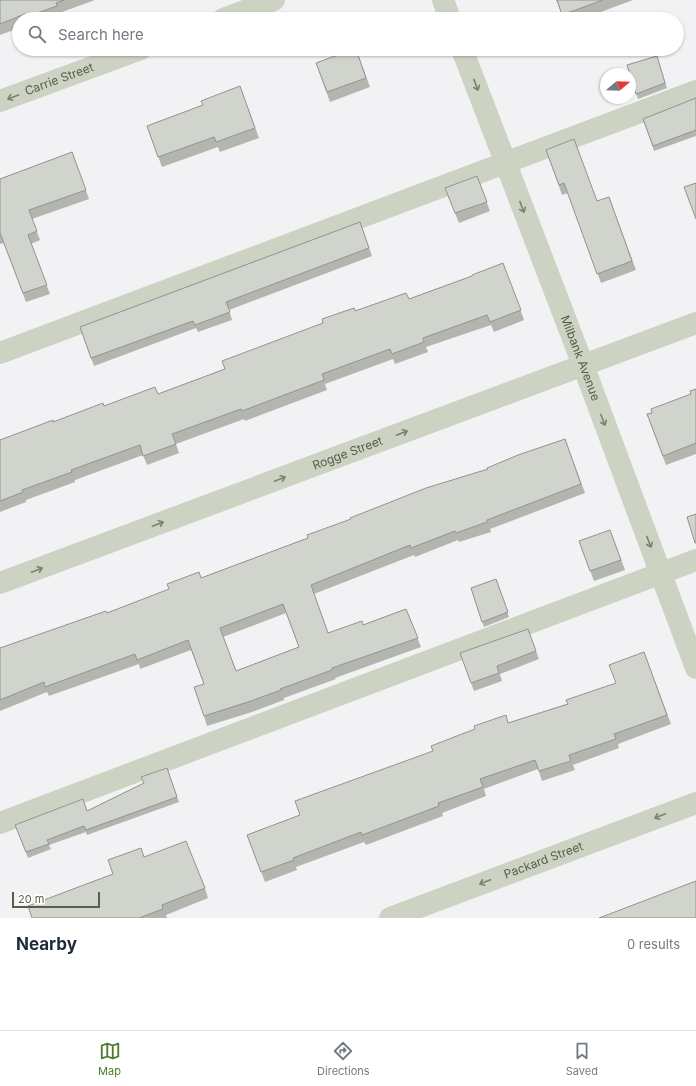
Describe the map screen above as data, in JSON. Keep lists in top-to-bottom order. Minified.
{"streets":{"street":["Carrie Street","Milbank Avenue","Rogge Street","Packard Street"]},"crossings":[["Milbank Avenue","Rogge Street"]],"one_way":["Carrie Street","Milbank Avenue","Rogge Street","Packard Street"],"scale_bar":"20 m","north":"right","page":{"search":"Search here","scale":"20 m","heading":["Nearby","0 results"],"nav":["Map","Directions","Saved"]}}
